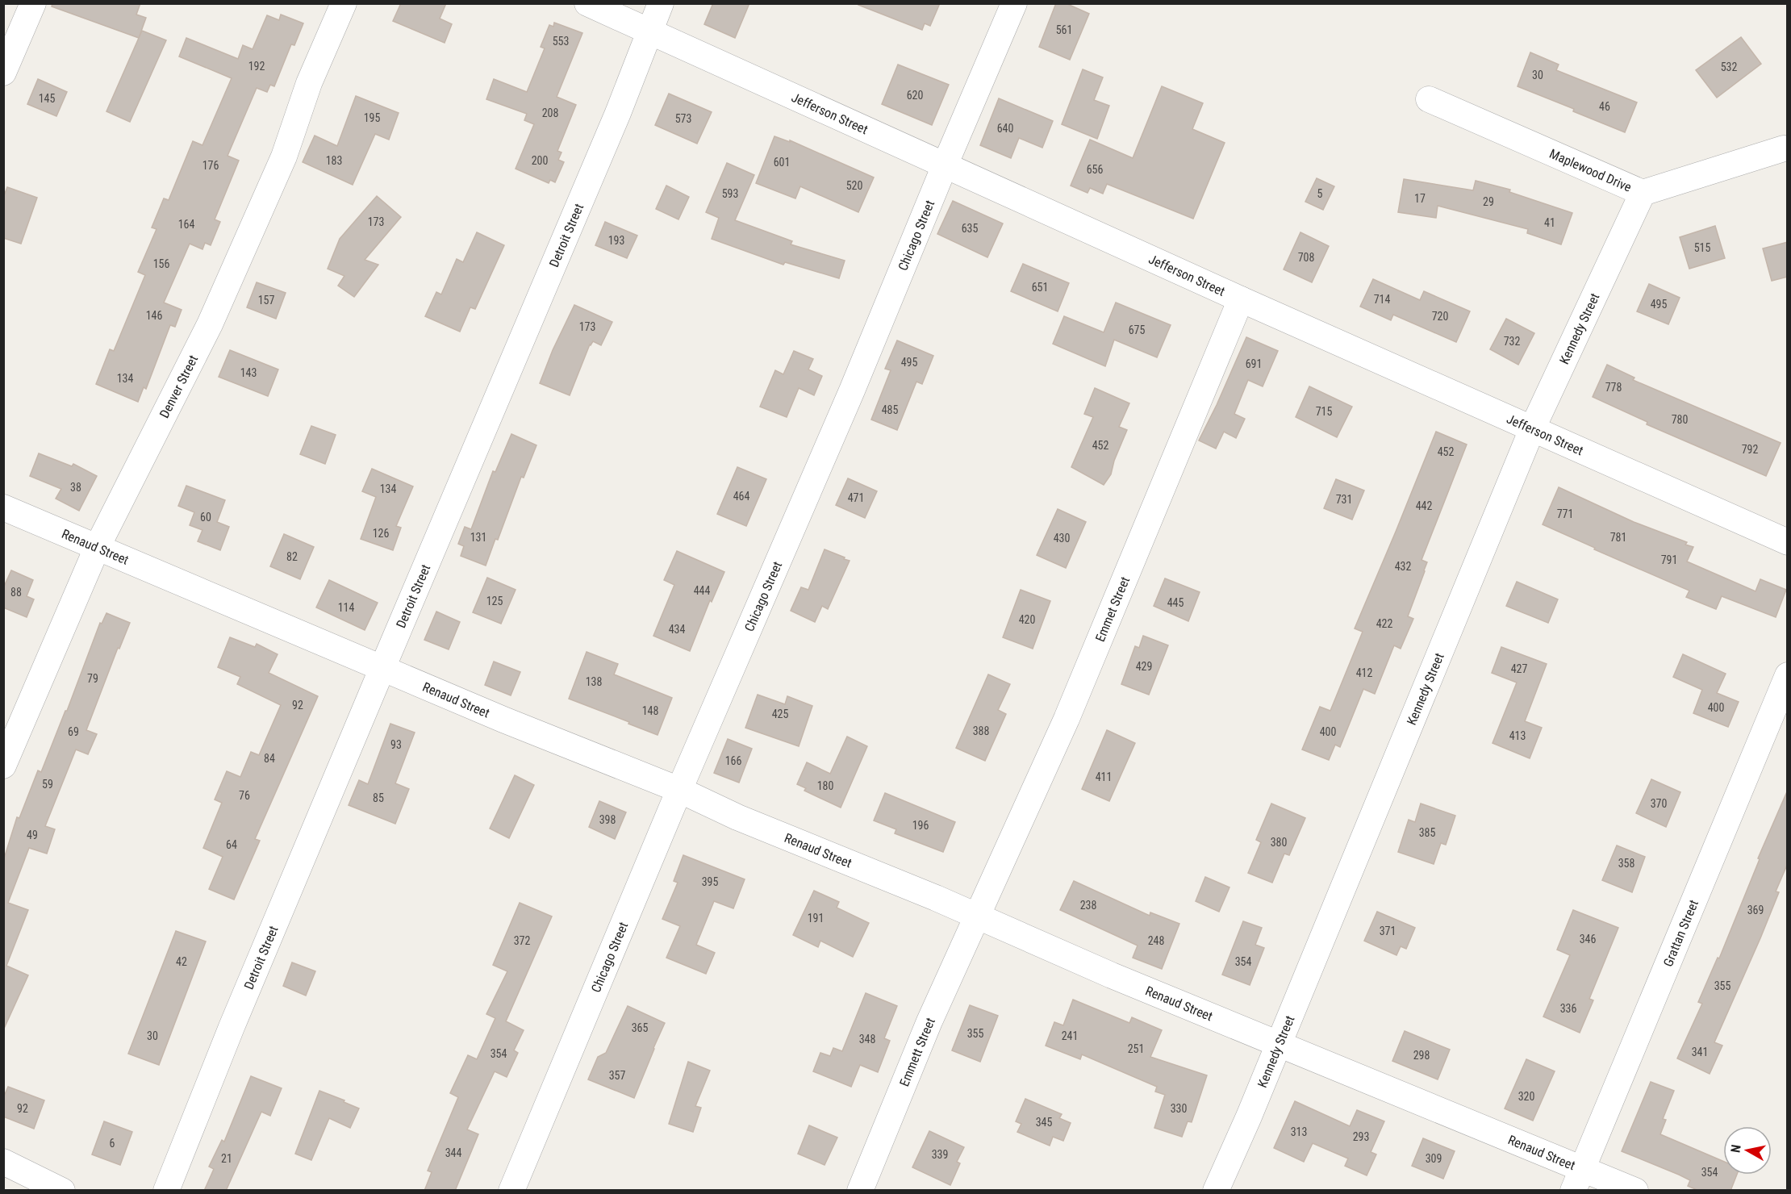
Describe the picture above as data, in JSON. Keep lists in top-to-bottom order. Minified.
{"streets":{"street":["Jefferson Street","Maplewood Drive","Detroit Street","Chicago Street","Kennedy Street","Denver Street","Renaud Street","Emmet Street","Grattan Street","Emmett Street"]},"crossings":[["Jefferson Street","Detroit Street"],["Jefferson Street","Chicago Street"],["Jefferson Street","Kennedy Street"],["Jefferson Street","Emmet Street"],["Maplewood Drive","Kennedy Street"],["Detroit Street","Renaud Street"],["Chicago Street","Renaud Street"],["Kennedy Street","Renaud Street"],["Denver Street","Renaud Street"],["Renaud Street","Emmet Street"],["Renaud Street","Grattan Street"],["Renaud Street","Emmett Street"],["Emmet Street","Emmett Street"]],"house_numbers":["561","553","192","532","30","620","145","46","208","195","573","640","183","200","601","176","656","520","593","5","17","29","173","41","164","635","193","515","708","156","651","714","157","495","146","720","173","675","732","495","691","143","134","778","485","715","780","452","792","452","38","134","464","471","731","442","771","60","126","131","781","430","82","791","432","444","88","125","445","114","420","422","434","429","427","412","79","138","92","400","148","425","388","69","400","413","93","84","166","411","59","180","76","85","370","398","196","385","49","380","64","358","395","238","369","191","371","346","372","248","42","354","355","336","365","355","30","241","348","251","341","354","298","357","320","92","330","345","313","293","6","344","339","21","309","354"],"north":"left"}
